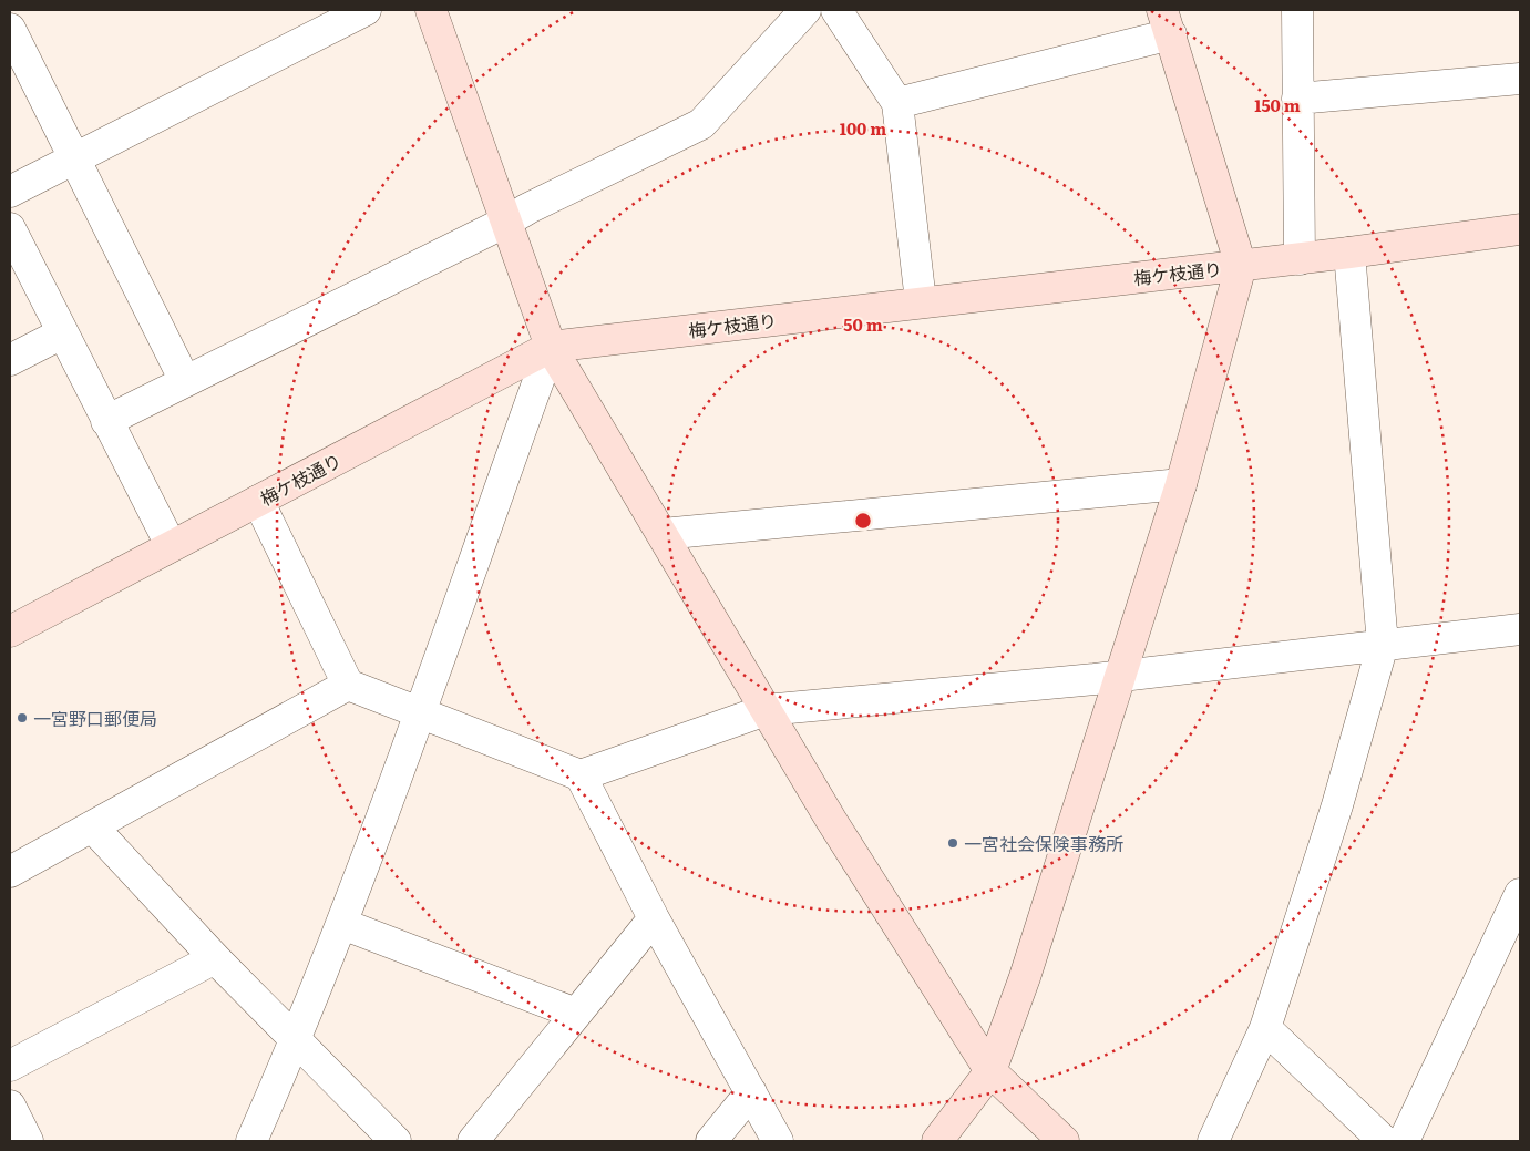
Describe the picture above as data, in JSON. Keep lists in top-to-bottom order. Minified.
{"streets":{"street":["梅ケ枝通り"]},"places":["一宮野口郵便局","一宮社会保険事務所"],"rings":["150 m","100 m","50 m"]}
